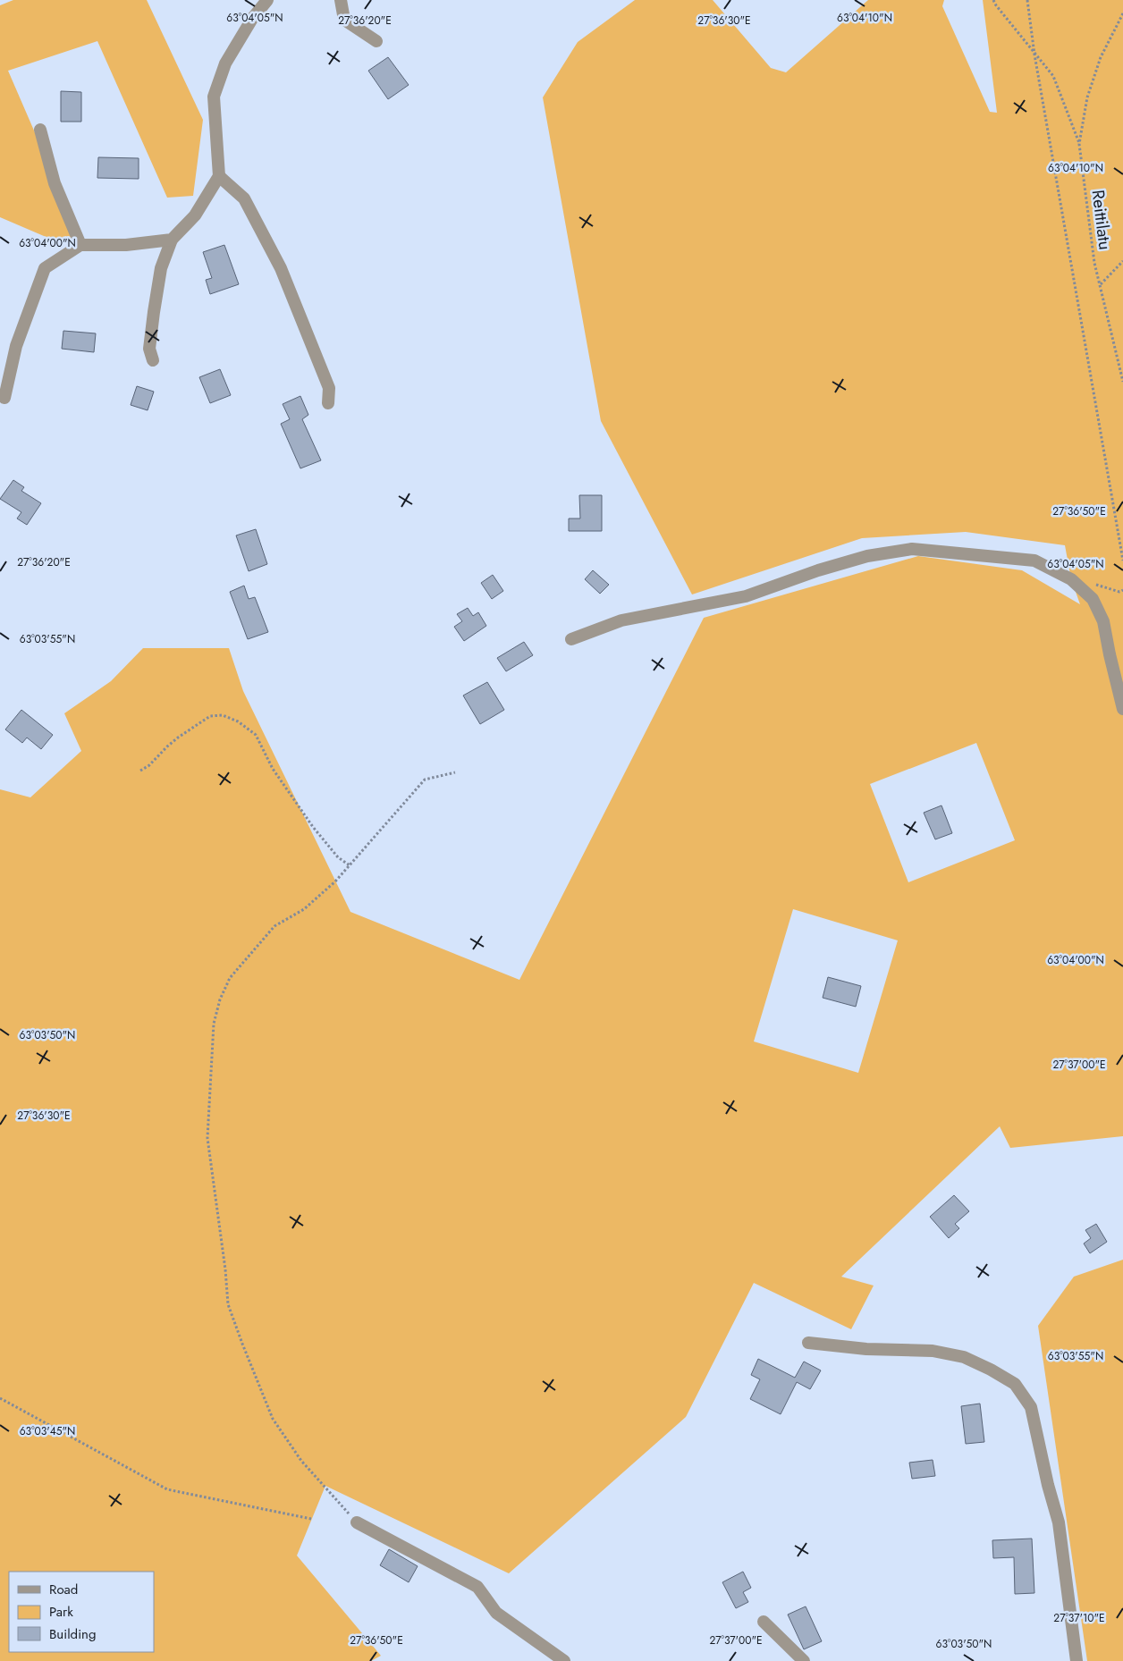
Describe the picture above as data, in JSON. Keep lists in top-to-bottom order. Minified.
{"streets":{"path":["Reittilatu"]},"legend":["Road","Park","Building"],"coordinates":["63°04'05\"N","63°04'10\"N","27°36'20\"E","27°36'30\"E","63°04'00\"N","27°36'50\"E","63°03'55\"N","63°03'50\"N","27°37'00\"E","63°03'45\"N","27°37'10\"E"]}
